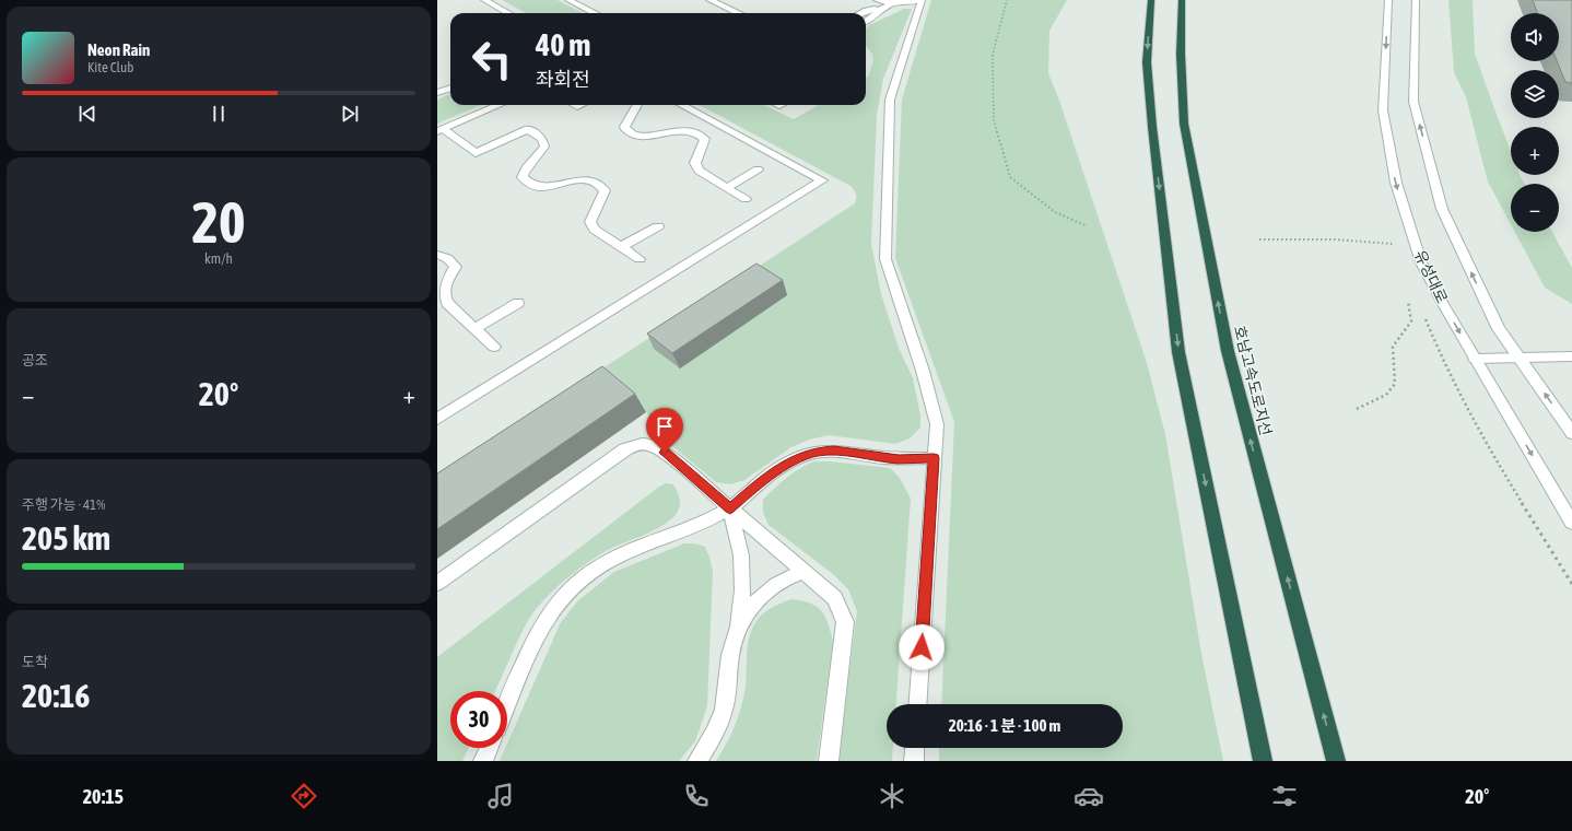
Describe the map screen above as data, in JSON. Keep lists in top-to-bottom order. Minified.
{"streets":{"highway":["호남고속도로지선"],"main road":["유성대로"]},"page":{"map_buttons":["+","−"],"turn":["40 m","좌회전"],"song":["Neon Rain","Kite Club"],"tile":[["20","km/h"],"공조",["주행 가능 · 41%","205 km"],["도착","20:16"]],"heat":["−","20°","+"],"limit":"30","trip":"20:16 · 1 분 · 100 m","tabs":["20:15","20°"]}}
